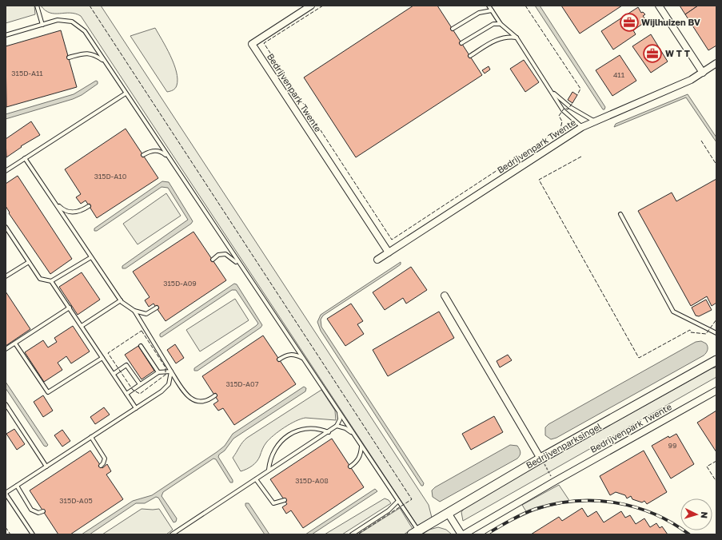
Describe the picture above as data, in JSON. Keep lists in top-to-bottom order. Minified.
{"streets":{"street":["Bedrijvenpark Twente","Bedrijvenparksingel"]},"places":{"office":["Wijlhuizen BV","W T T"]},"house_numbers":["315D-A11","411","315D-A10","315D-A09","315D-A07","99","315D-A08","315D-A05"],"north":"right"}
